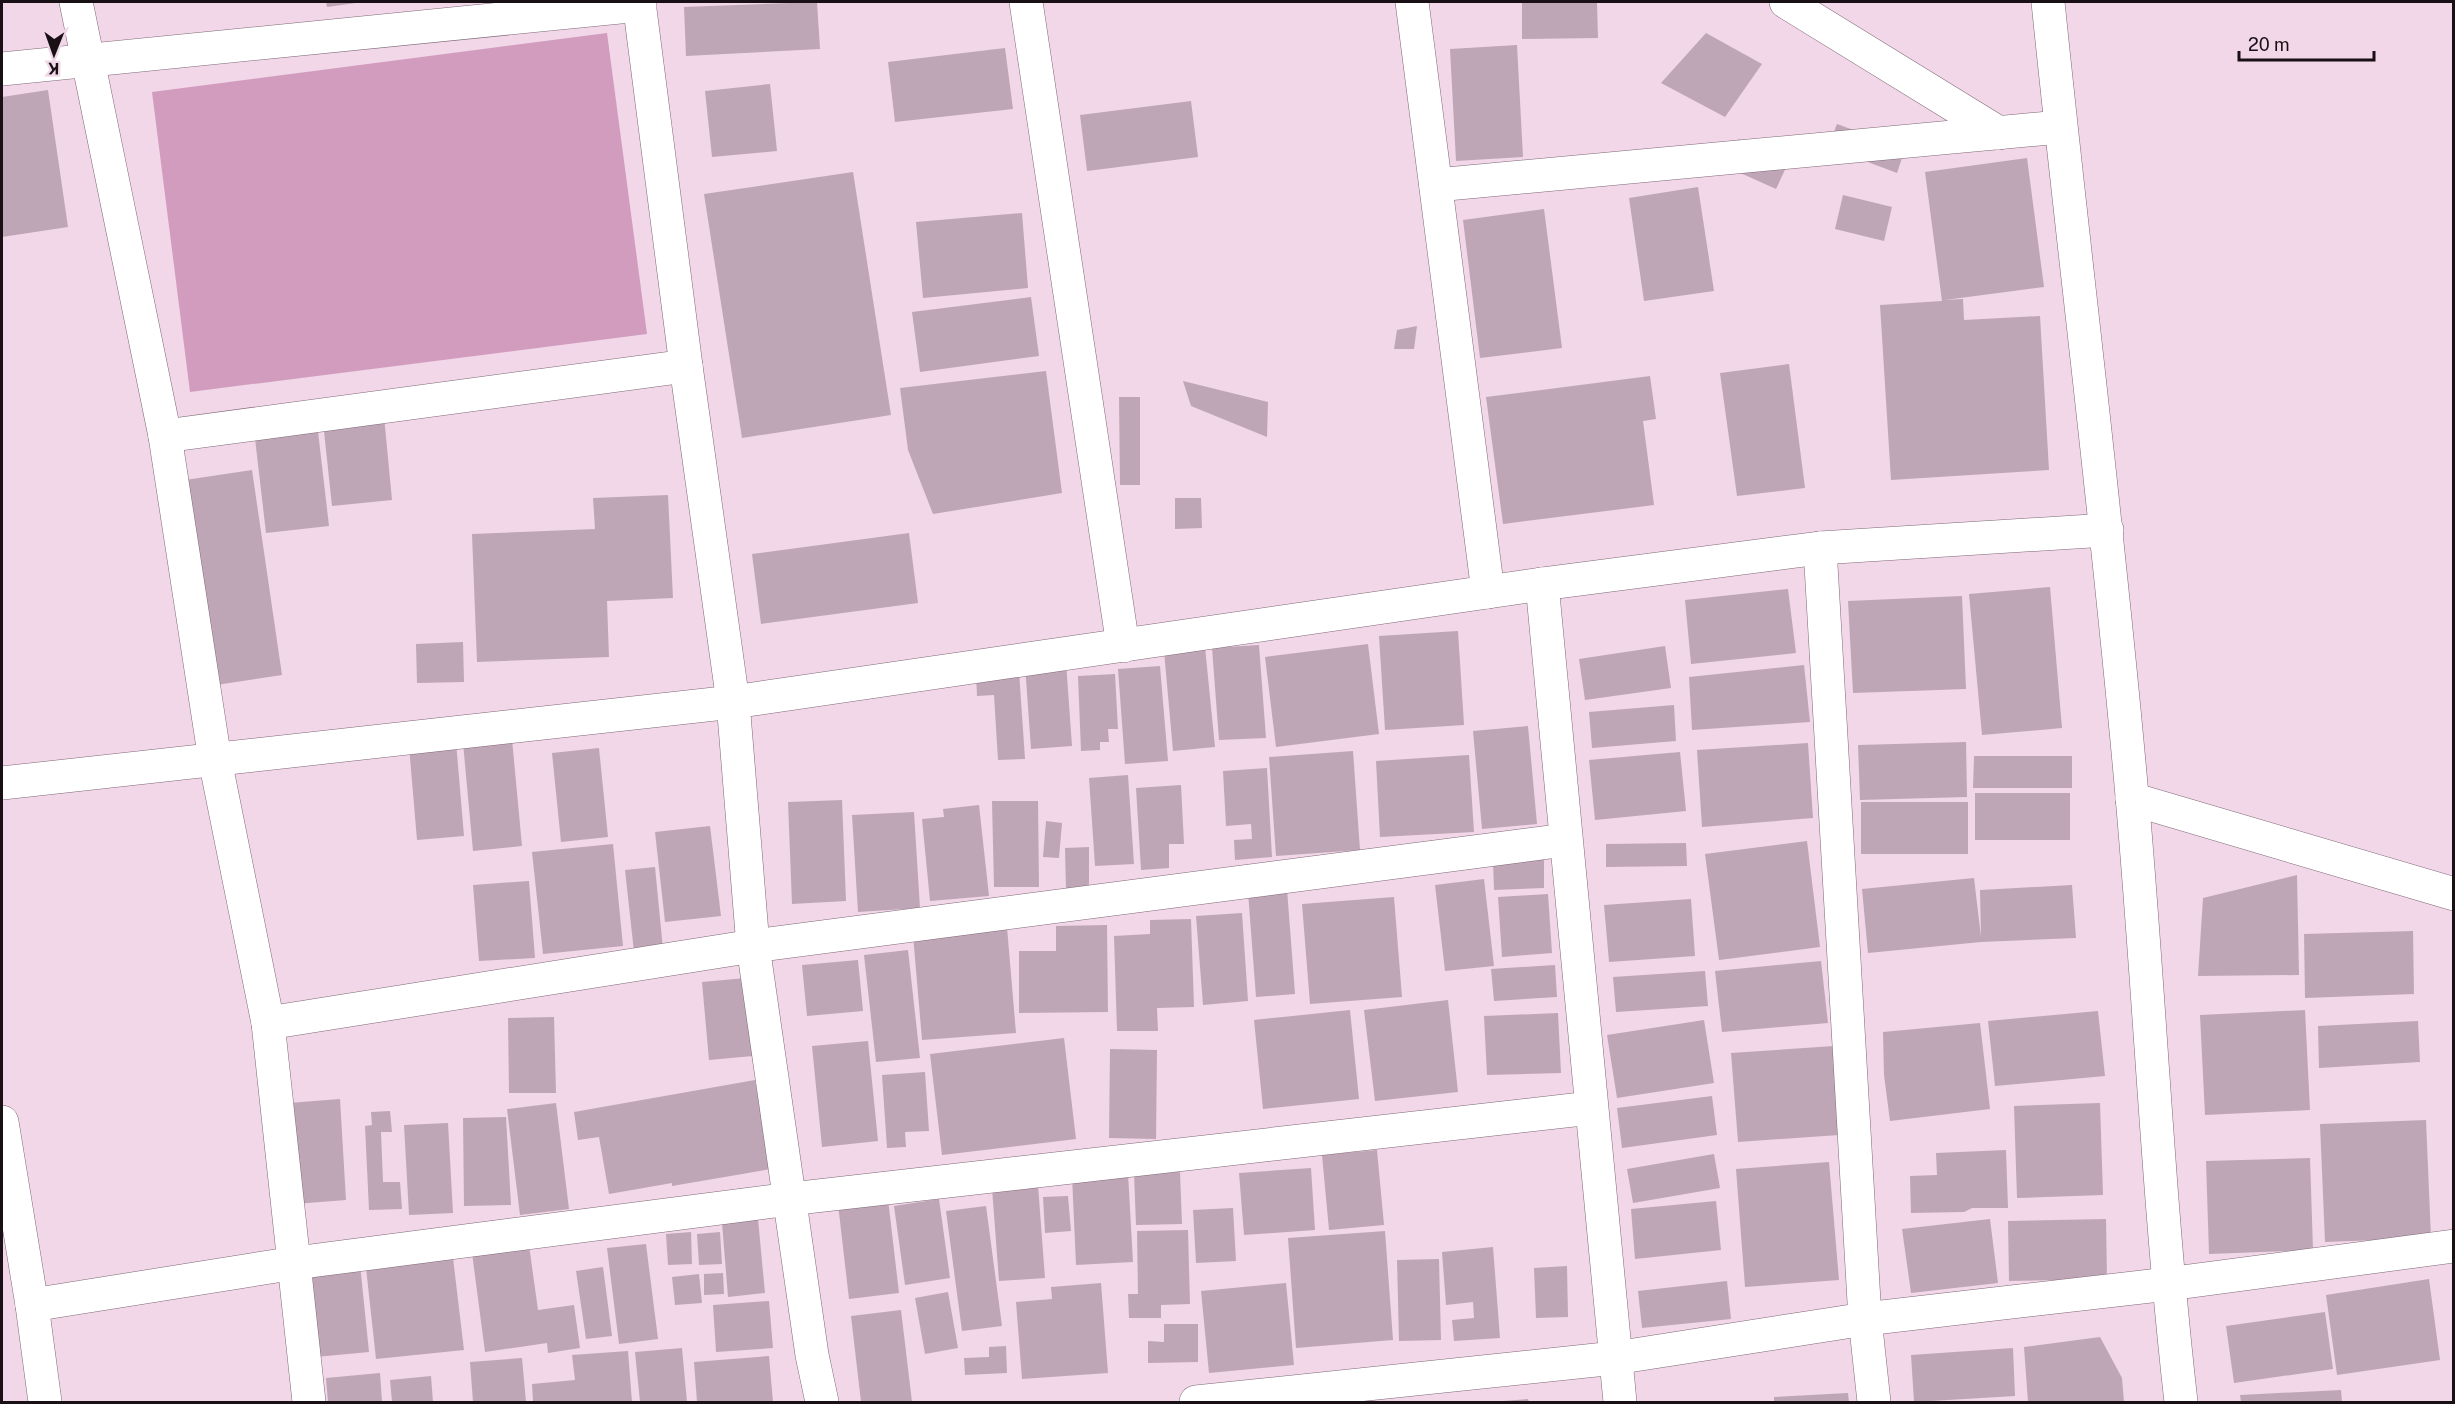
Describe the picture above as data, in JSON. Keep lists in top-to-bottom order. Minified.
{"scale_bar":"20 m","north":"bottom"}
